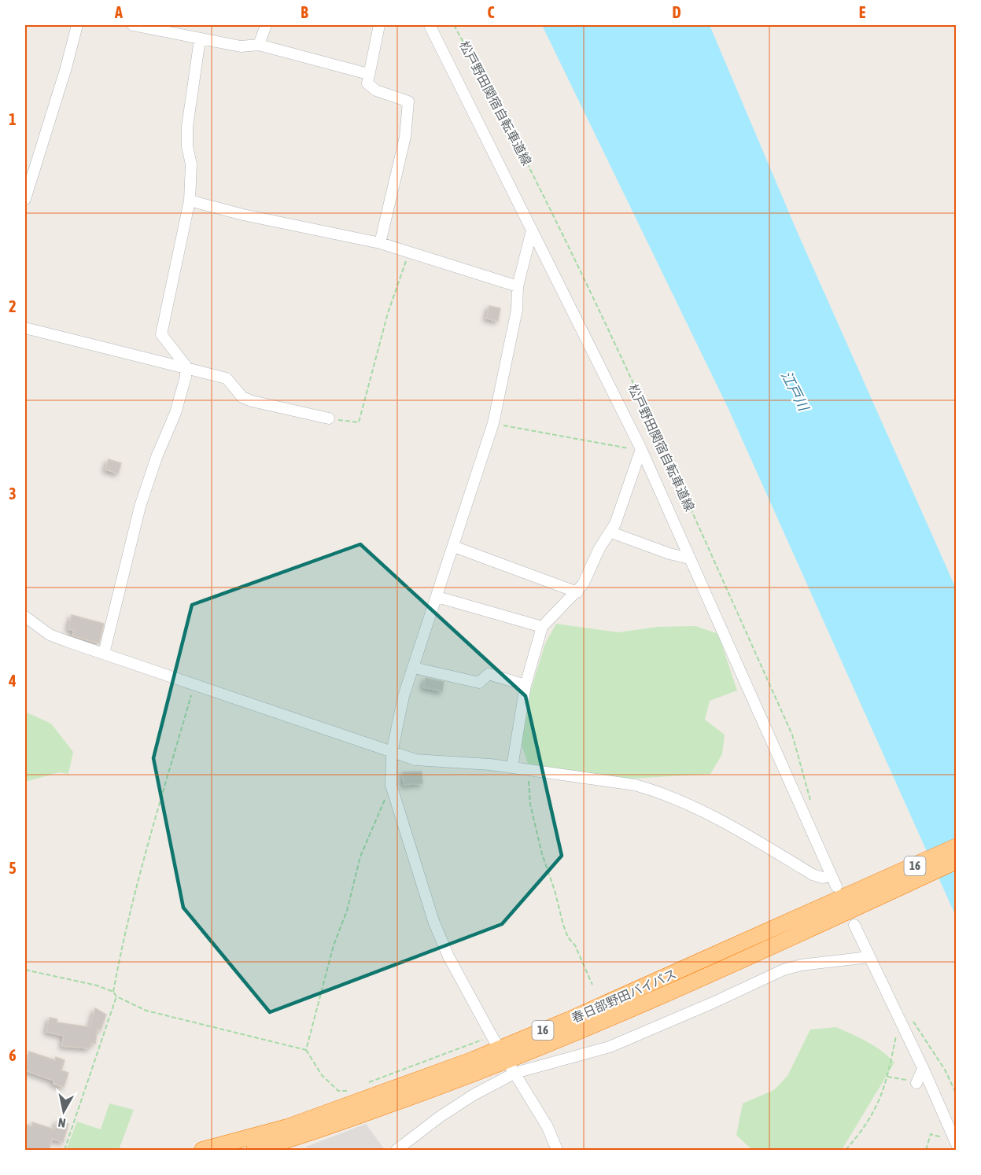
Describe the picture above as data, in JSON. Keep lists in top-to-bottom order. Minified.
{"streets":{"highway":["16","春日部野田バイパス"],"path":["松戸野田関宿自転車道線"]},"water":["江戸川"],"north":"bottom","grid":{"columns":["A","B","C","D","E"],"rows":["1","2","3","4","5","6"]}}
